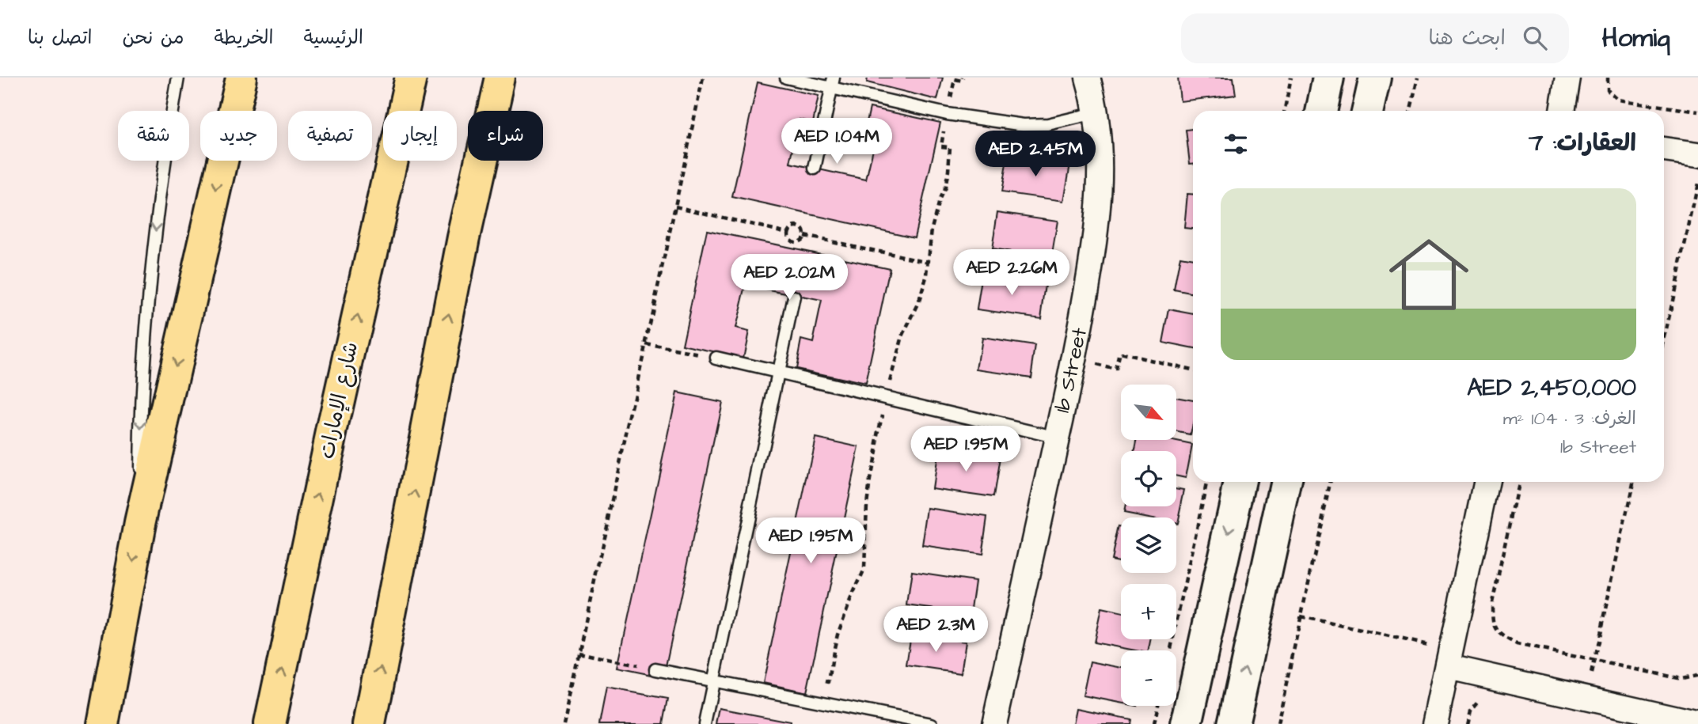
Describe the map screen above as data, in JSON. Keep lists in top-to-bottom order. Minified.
{"streets":{"highway":["شارع الإمارات"],"street":["1b Street"]},"north":"bottom right","page":{"header":"Homiq","search":"ابحث هنا","nav":["الرئيسية","الخريطة","من نحن","اتصل بنا"],"chip":["شراء","إيجار","تصفية","جديد","شقة"],"heading":"العقارات: 7","price":["AED 1.04M","AED 2.45M","AED 2.26M","AED 2.02M","AED 1.95M","AED 1.95M","AED 2.3M"],"list":[{"name":"AED 2,450,000","note":"الغرف: 3 · 104 m² · 1b Street"}],"map_buttons":["+","−"]}}
